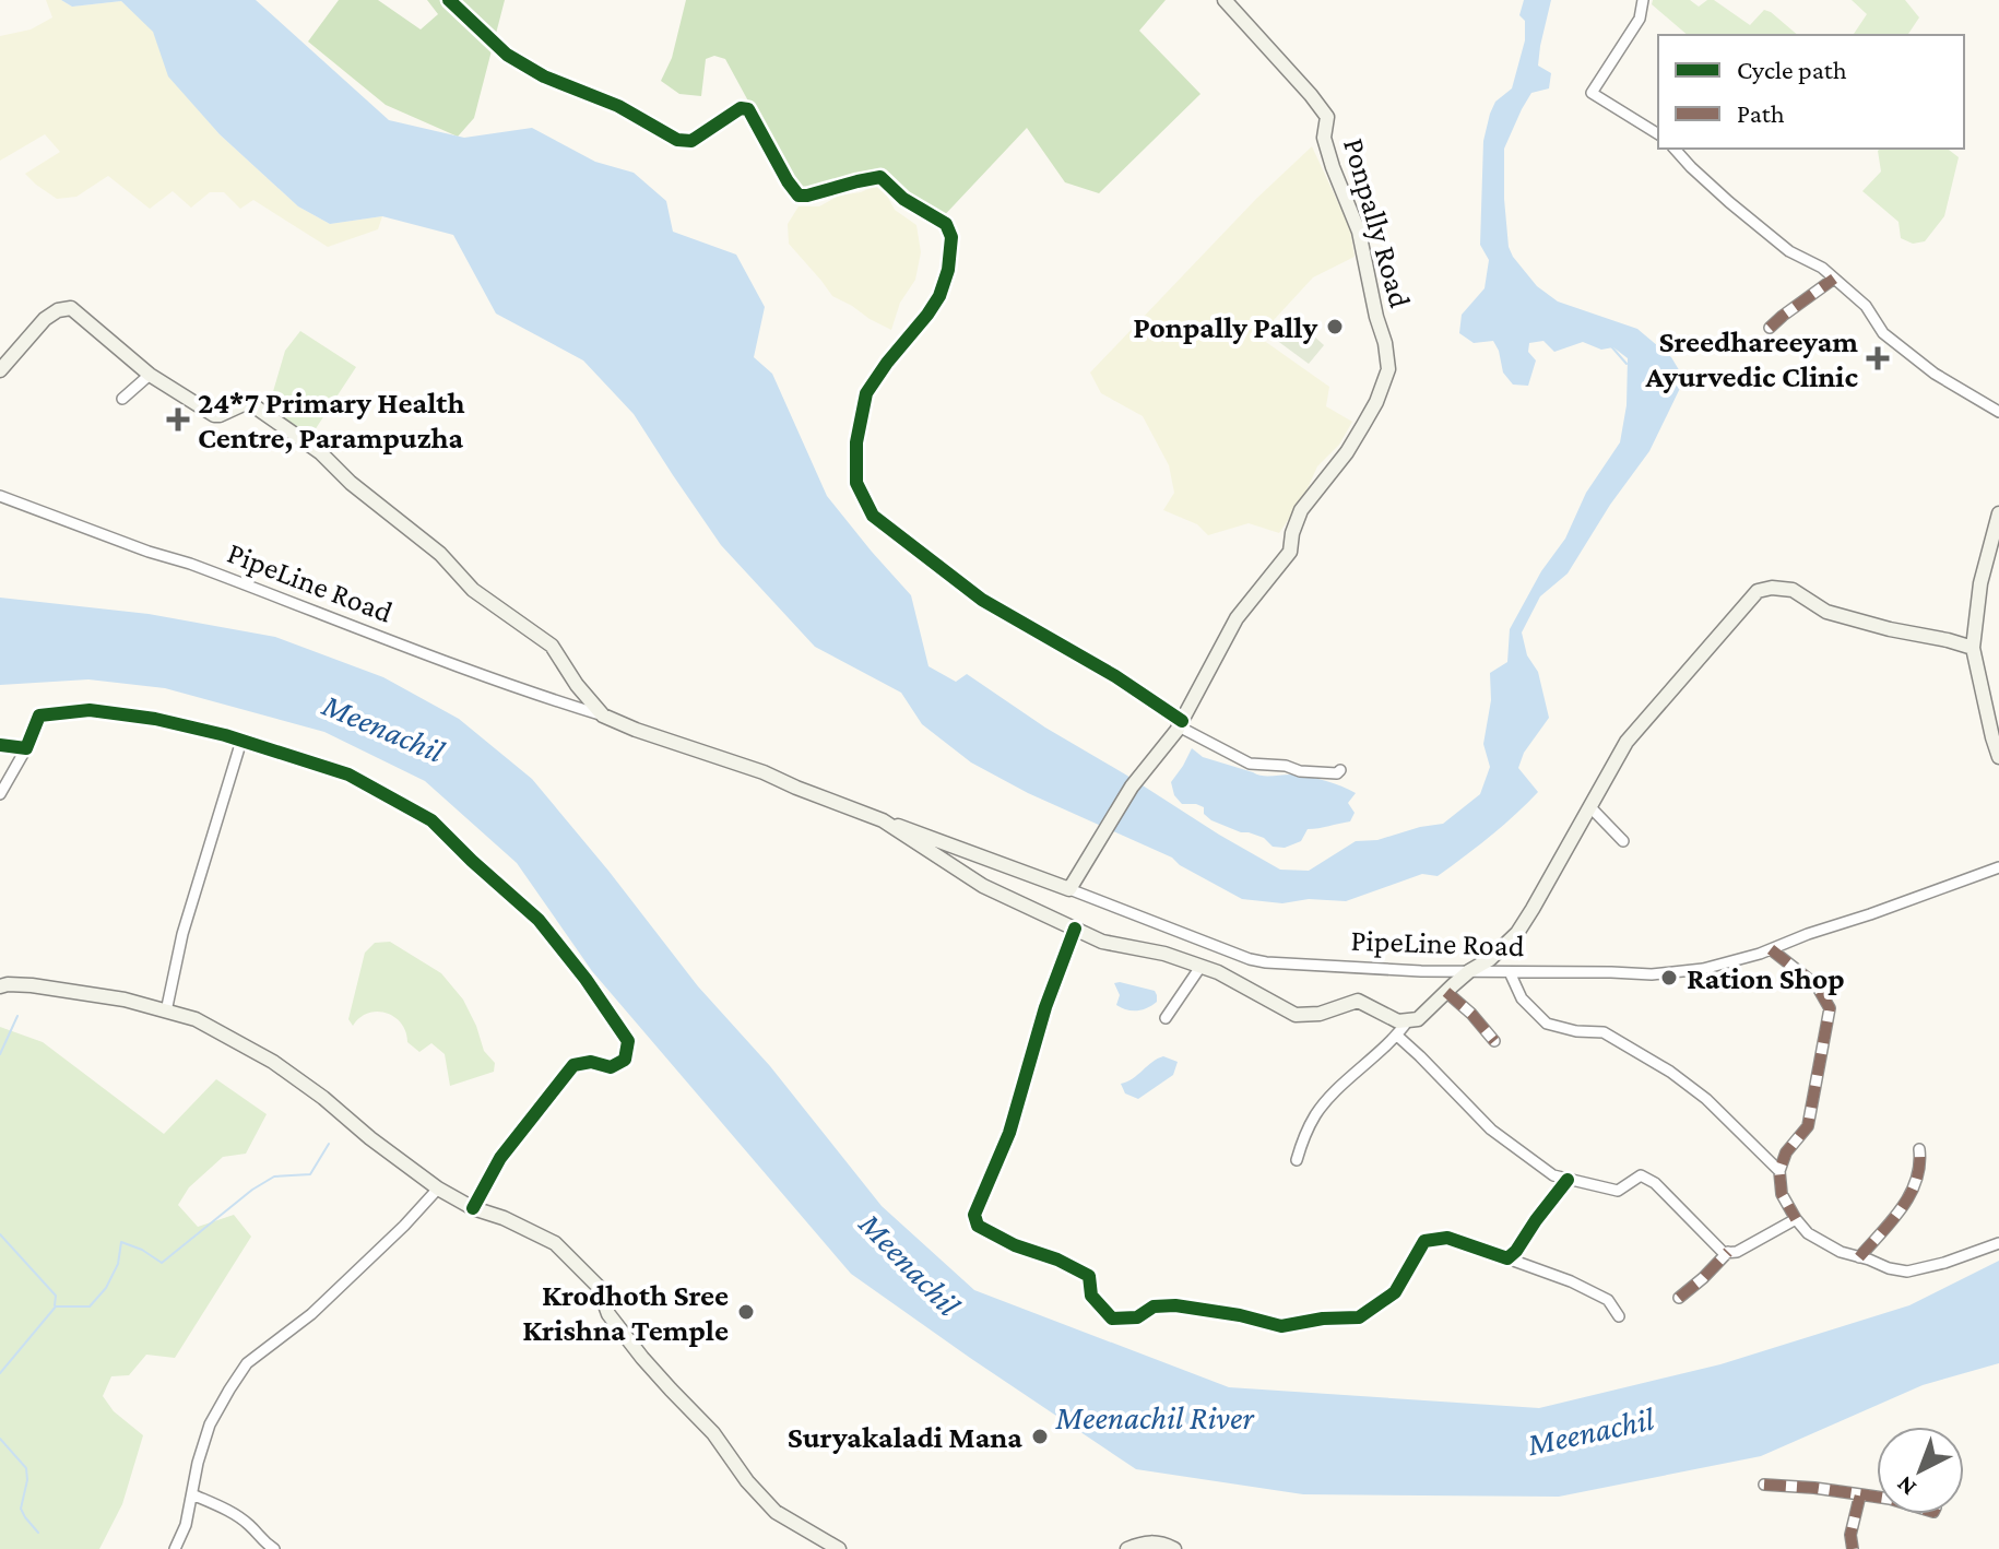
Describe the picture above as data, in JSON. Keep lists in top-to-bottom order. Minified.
{"streets":{"main road":["Ponpally Road","PipeLine Road"]},"crossings":[["Ponpally Road","PipeLine Road"]],"water":["Meenachil","Meenachil River"],"places":{"other":["Ponpally Pally","Ration Shop","Krodhoth Sree Krishna Temple","Suryakaladi Mana"],"health":["Sreedhareeyam Ayurvedic Clinic","24*7 Primary Health Centre, Parampuzha"]},"legend":["Cycle path","Path"],"north":"bottom left"}
